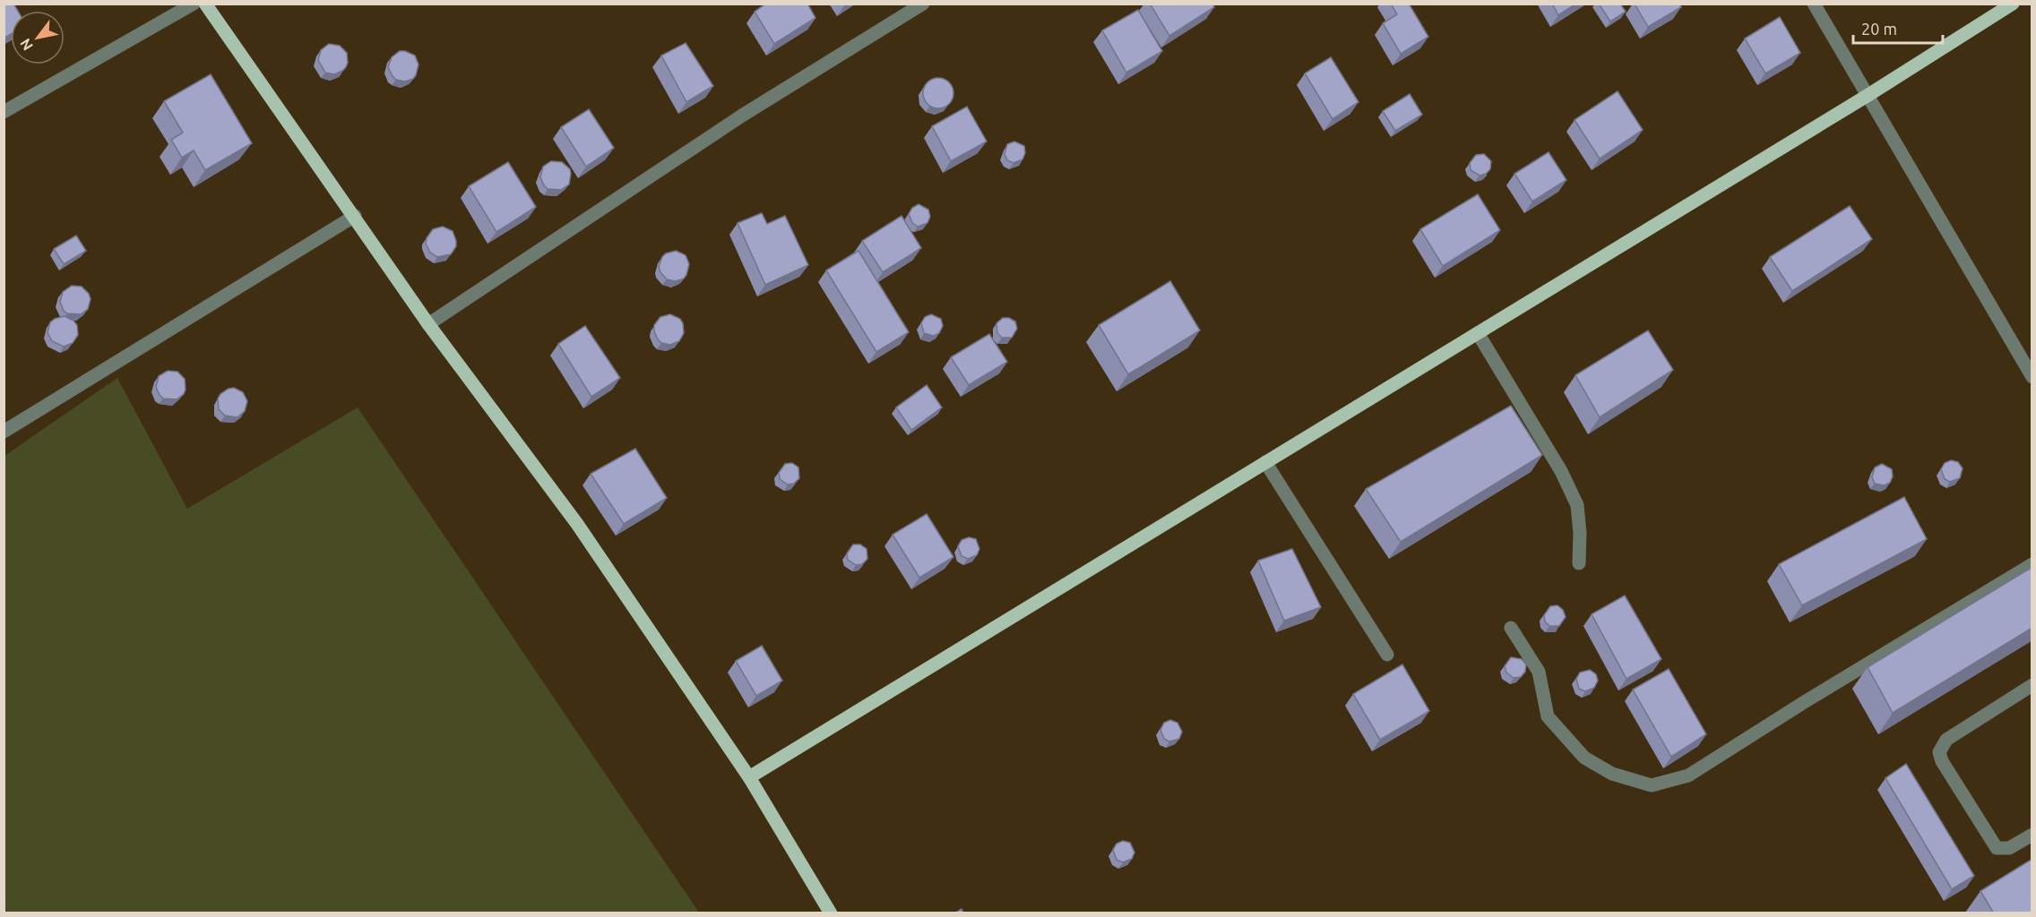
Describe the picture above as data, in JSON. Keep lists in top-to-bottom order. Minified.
{"scale_bar":"20 m","north":"bottom left"}
